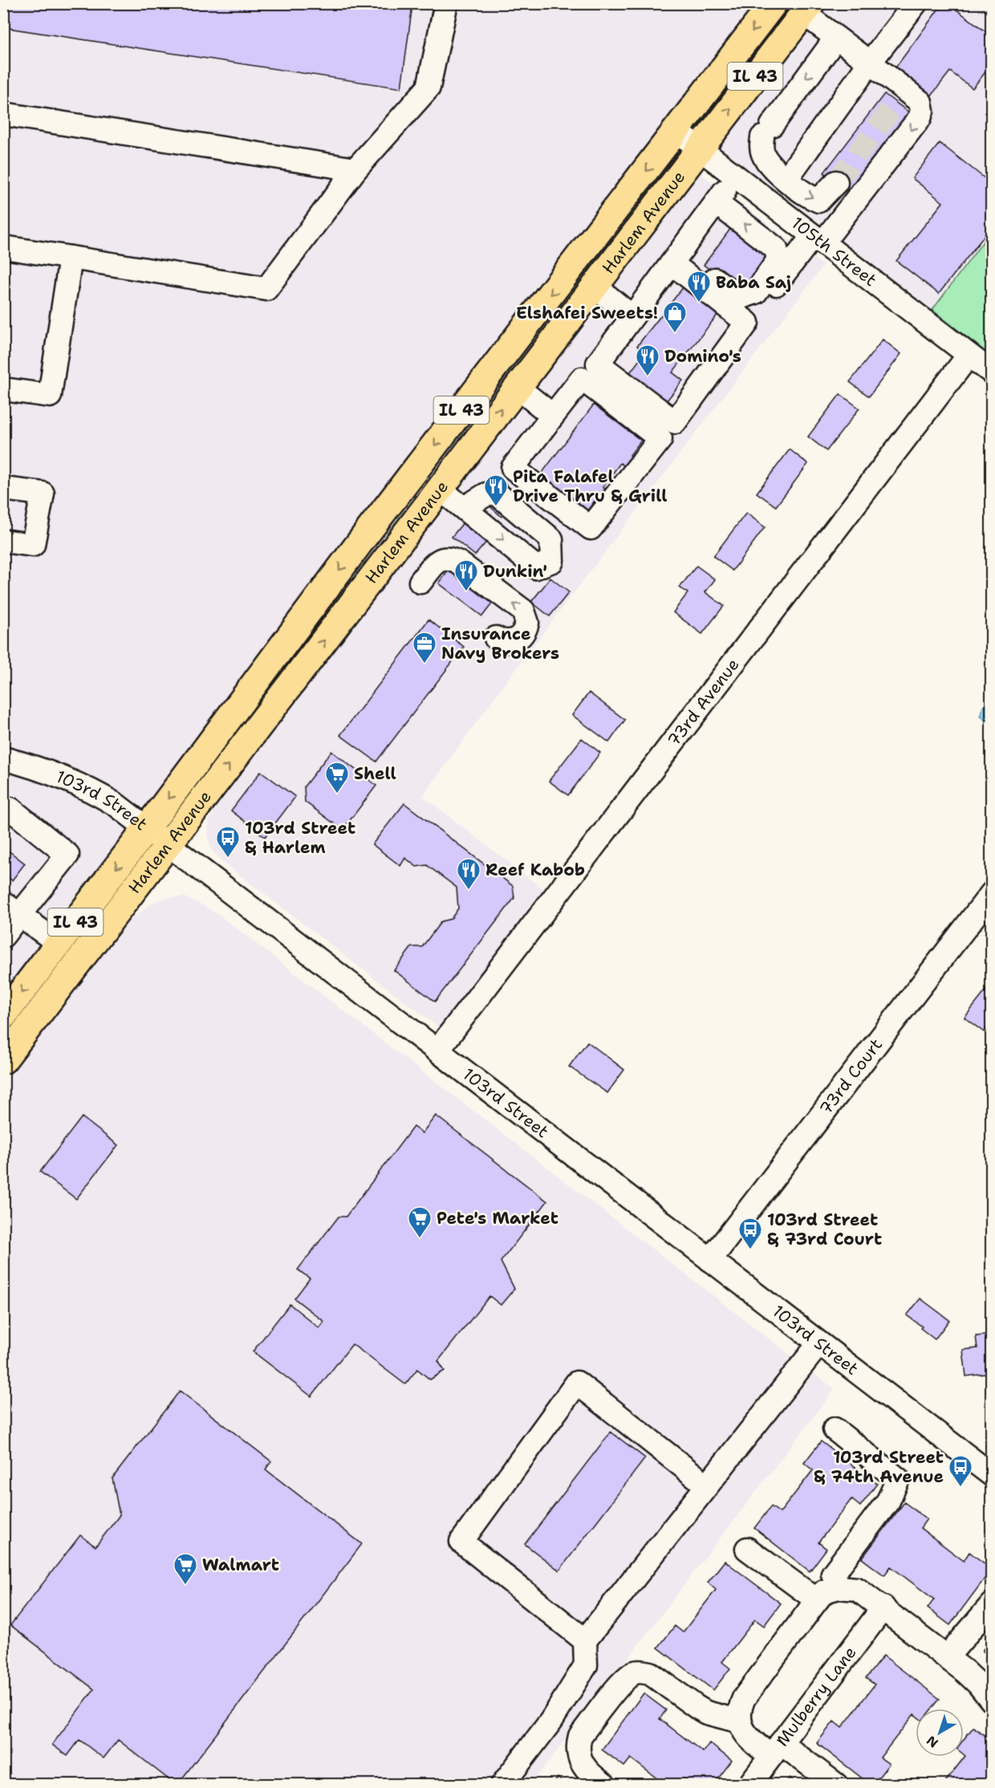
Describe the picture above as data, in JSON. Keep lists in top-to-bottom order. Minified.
{"streets":{"main road":["IL 43","Harlem Avenue"],"street":["105th Street","73rd Avenue","103rd Street","73rd Court","Mulberry Lane"]},"crossings":[["Harlem Avenue","105th Street"],["Harlem Avenue","103rd Street"],["105th Street","73rd Avenue"],["73rd Avenue","103rd Street"],["103rd Street","73rd Court"]],"places":{"restaurant":["Baba Saj","Domino's","Pita Falafel Drive Thru & Grill","Dunkin'","Reef Kabob"],"shop":["Elshafei Sweets!"],"office":["Insurance Navy Brokers"],"supermarket":["Shell","Pete's Market","Walmart"],"bus stop":["103rd Street & Harlem","103rd Street & 73rd Court","103rd Street & 74th Avenue"]},"north":"bottom left"}
